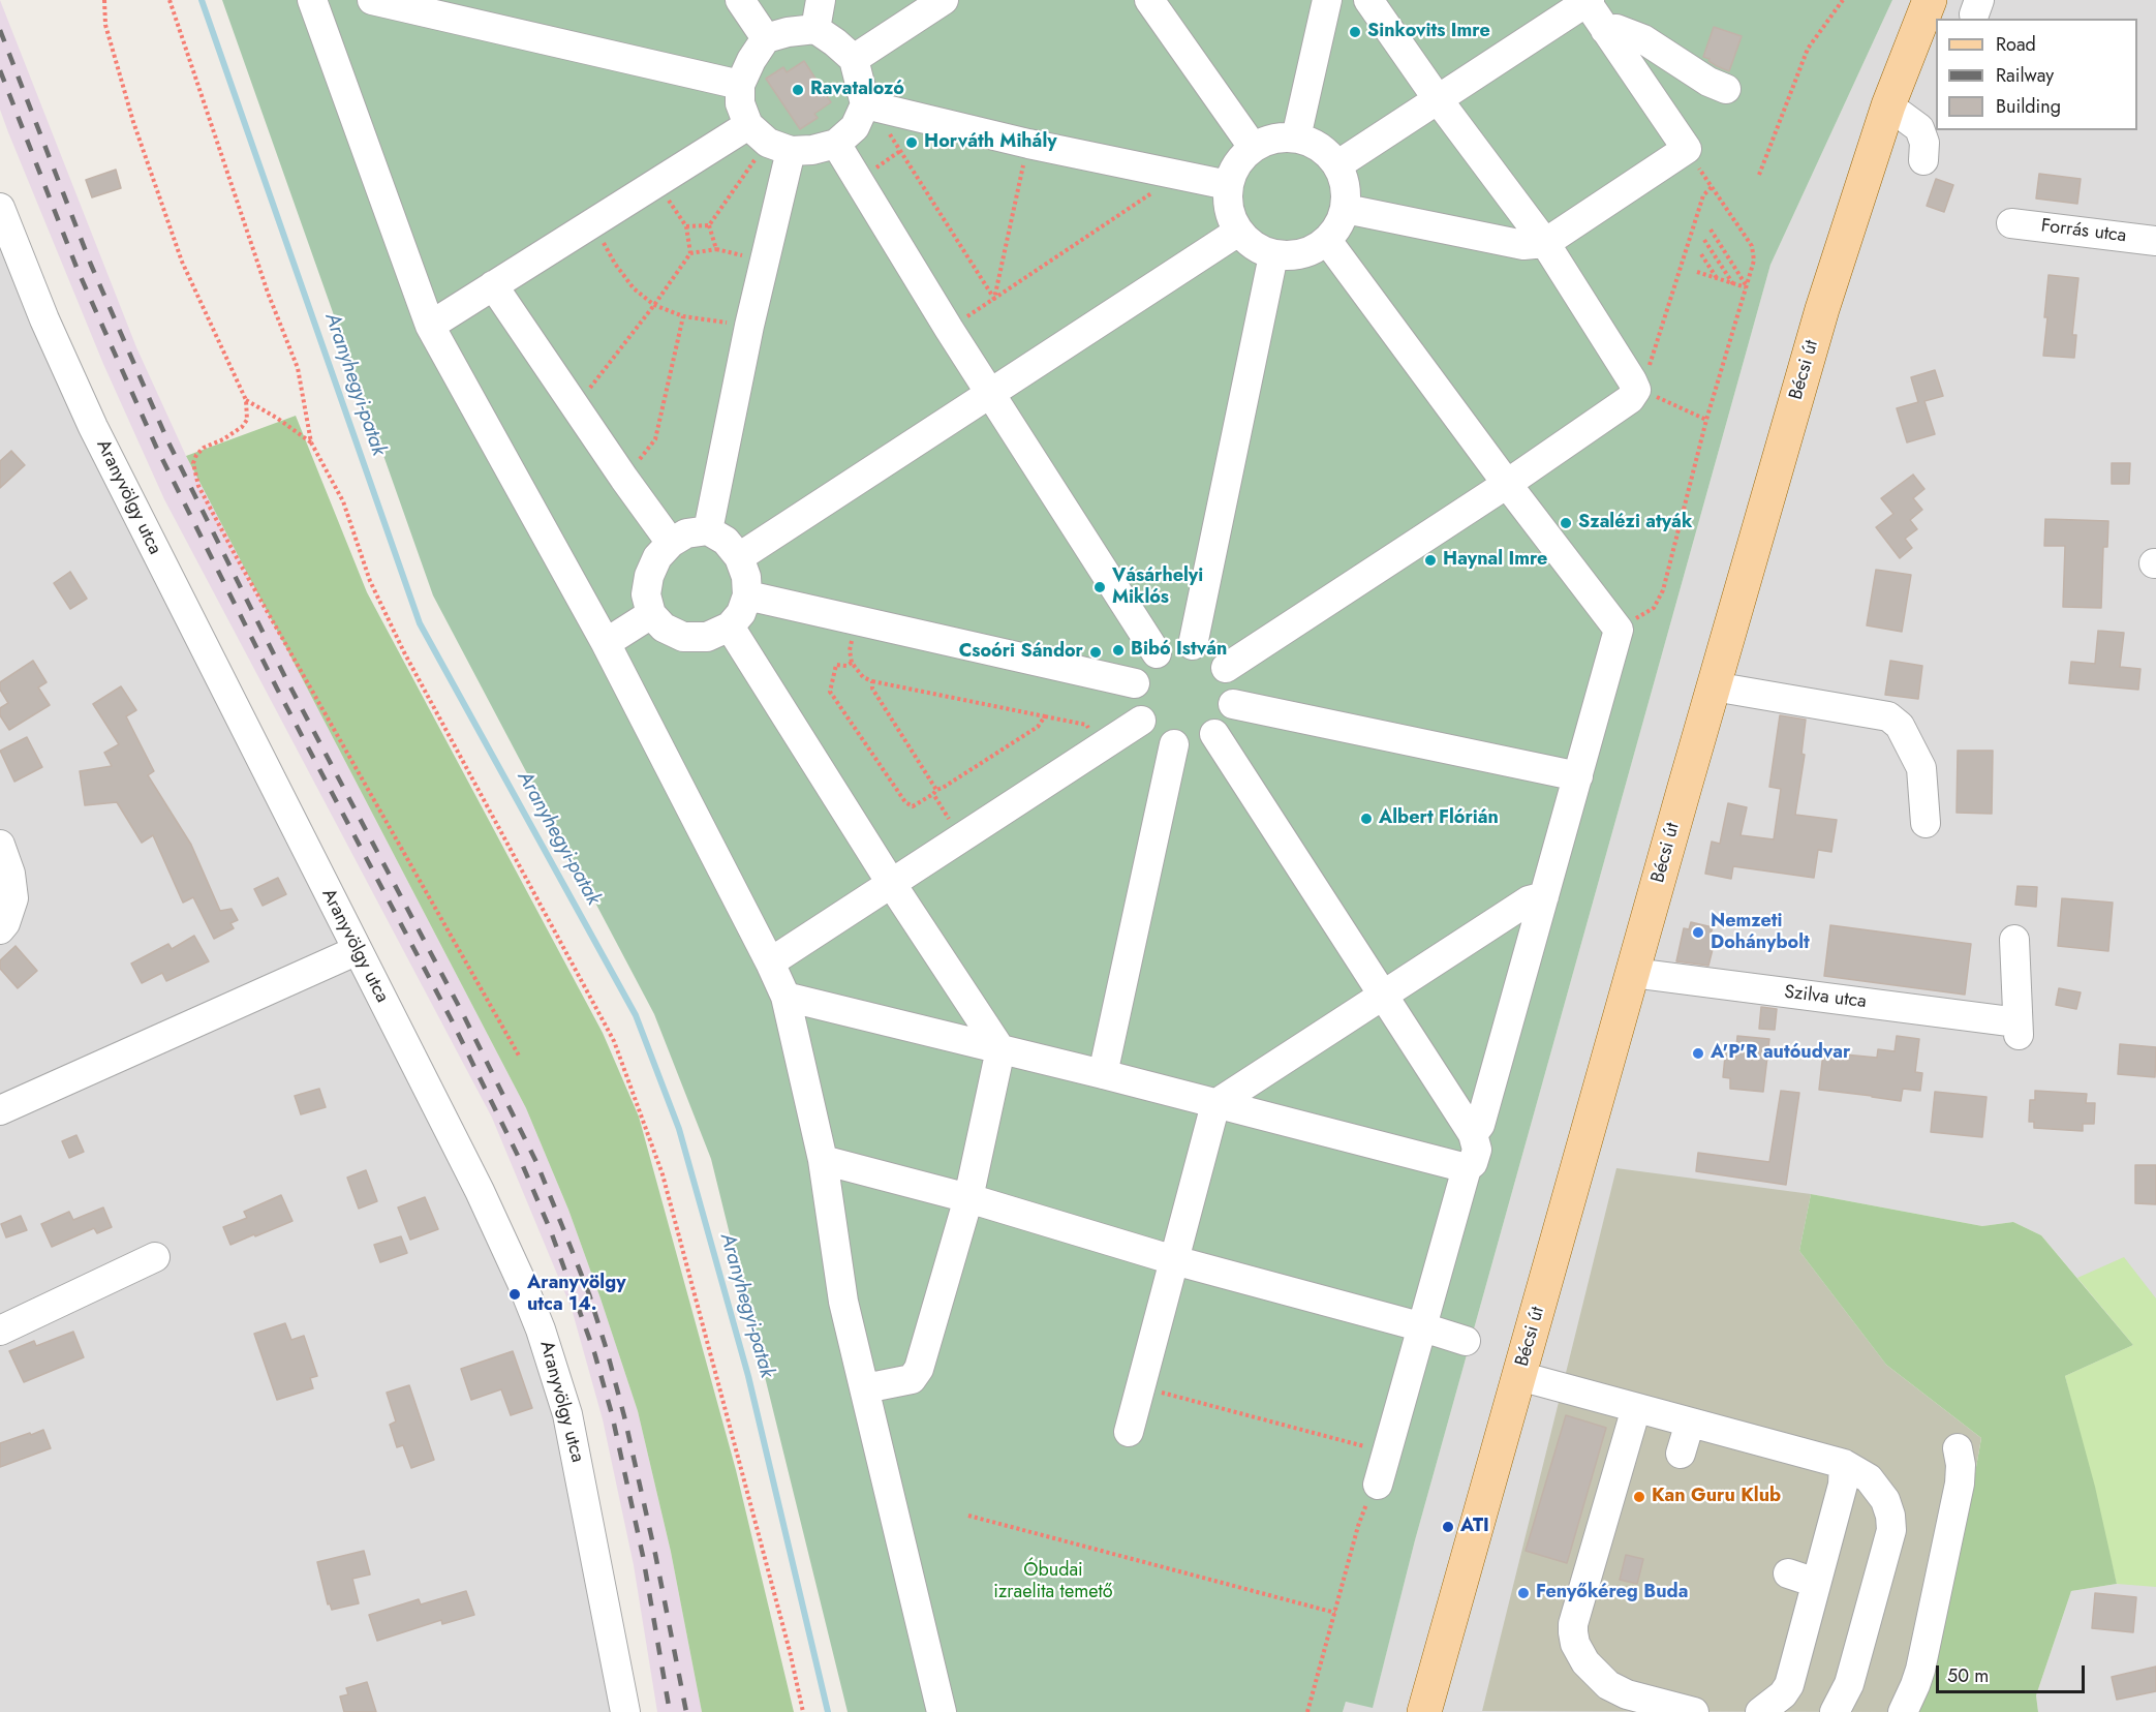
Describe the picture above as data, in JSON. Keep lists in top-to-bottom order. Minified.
{"streets":{"main road":["Bécsi út"],"street":["Forrás utca","Aranyvölgy utca","Szilva utca"]},"crossings":[["Bécsi út","Szilva utca"]],"water":["Aranyhegyi-patak"],"parks":["Óbudai izraelita temető"],"places":["Sinkovits Imre","Ravatalozó","Horváth Mihály","Szalézi atyák","Haynal Imre","Vásárhelyi Miklós","Bibó István","Csoóri Sándor","Albert Flórián","Nemzeti Dohánybolt","A'P'R autóudvar","Aranyvölgy utca 14.","Kan Guru Klub","ATI","Fenyőkéreg Buda"],"legend":["Road","Railway","Building"],"scale_bar":"50 m"}
